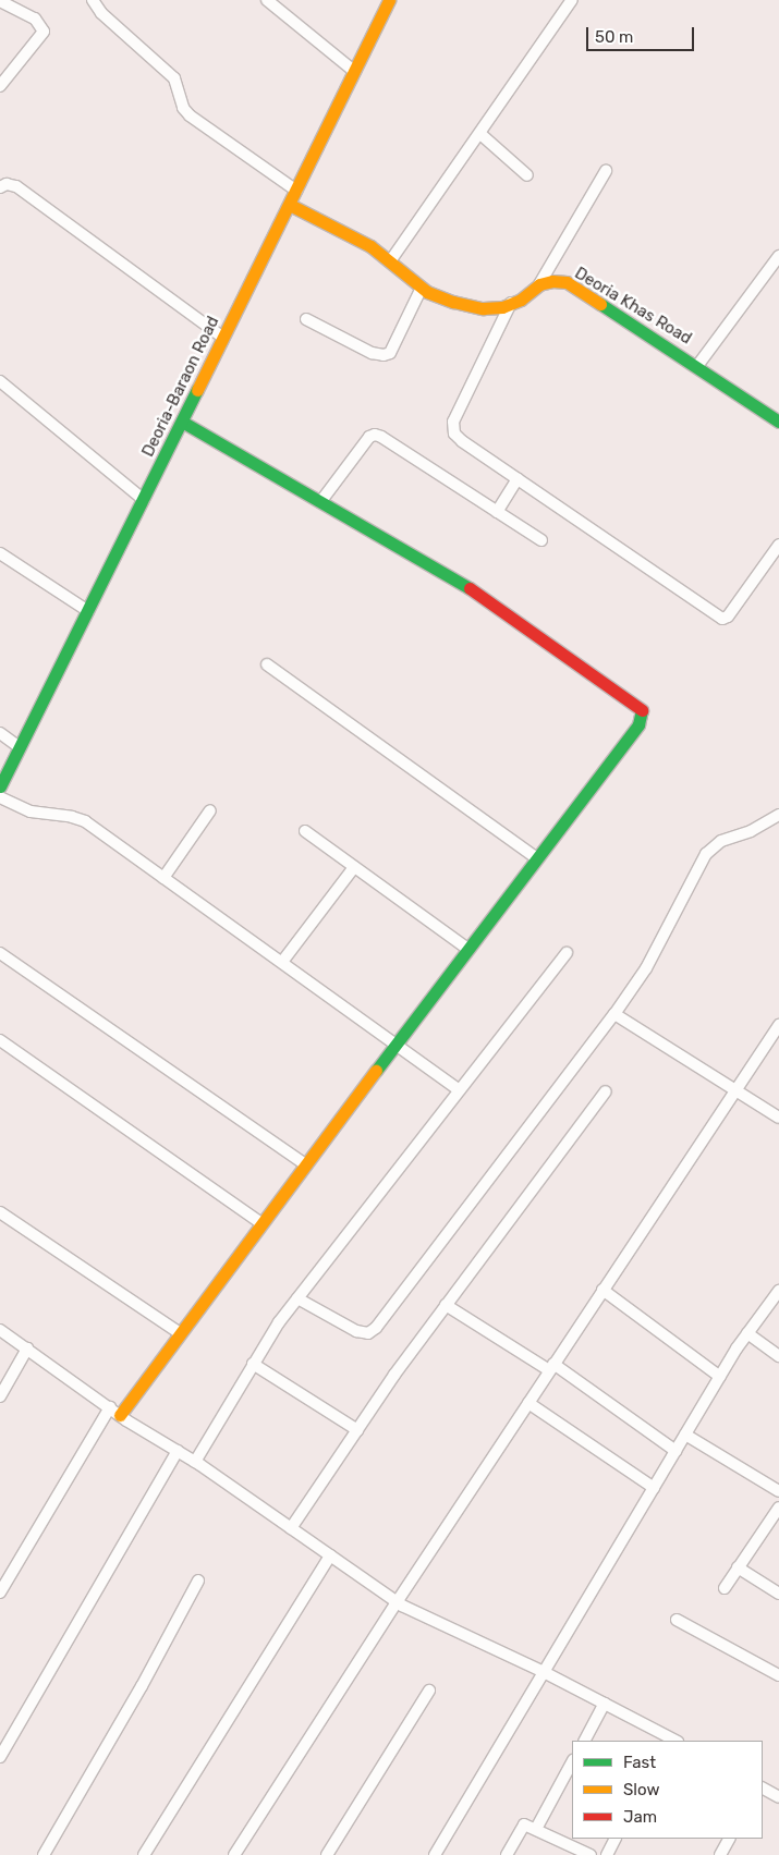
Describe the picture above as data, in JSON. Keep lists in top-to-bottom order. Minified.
{"streets":{"street":["Deoria Khas Road","Deoria-Baraon Road"]},"legend":["Fast","Slow","Jam"],"scale_bar":"50 m"}
